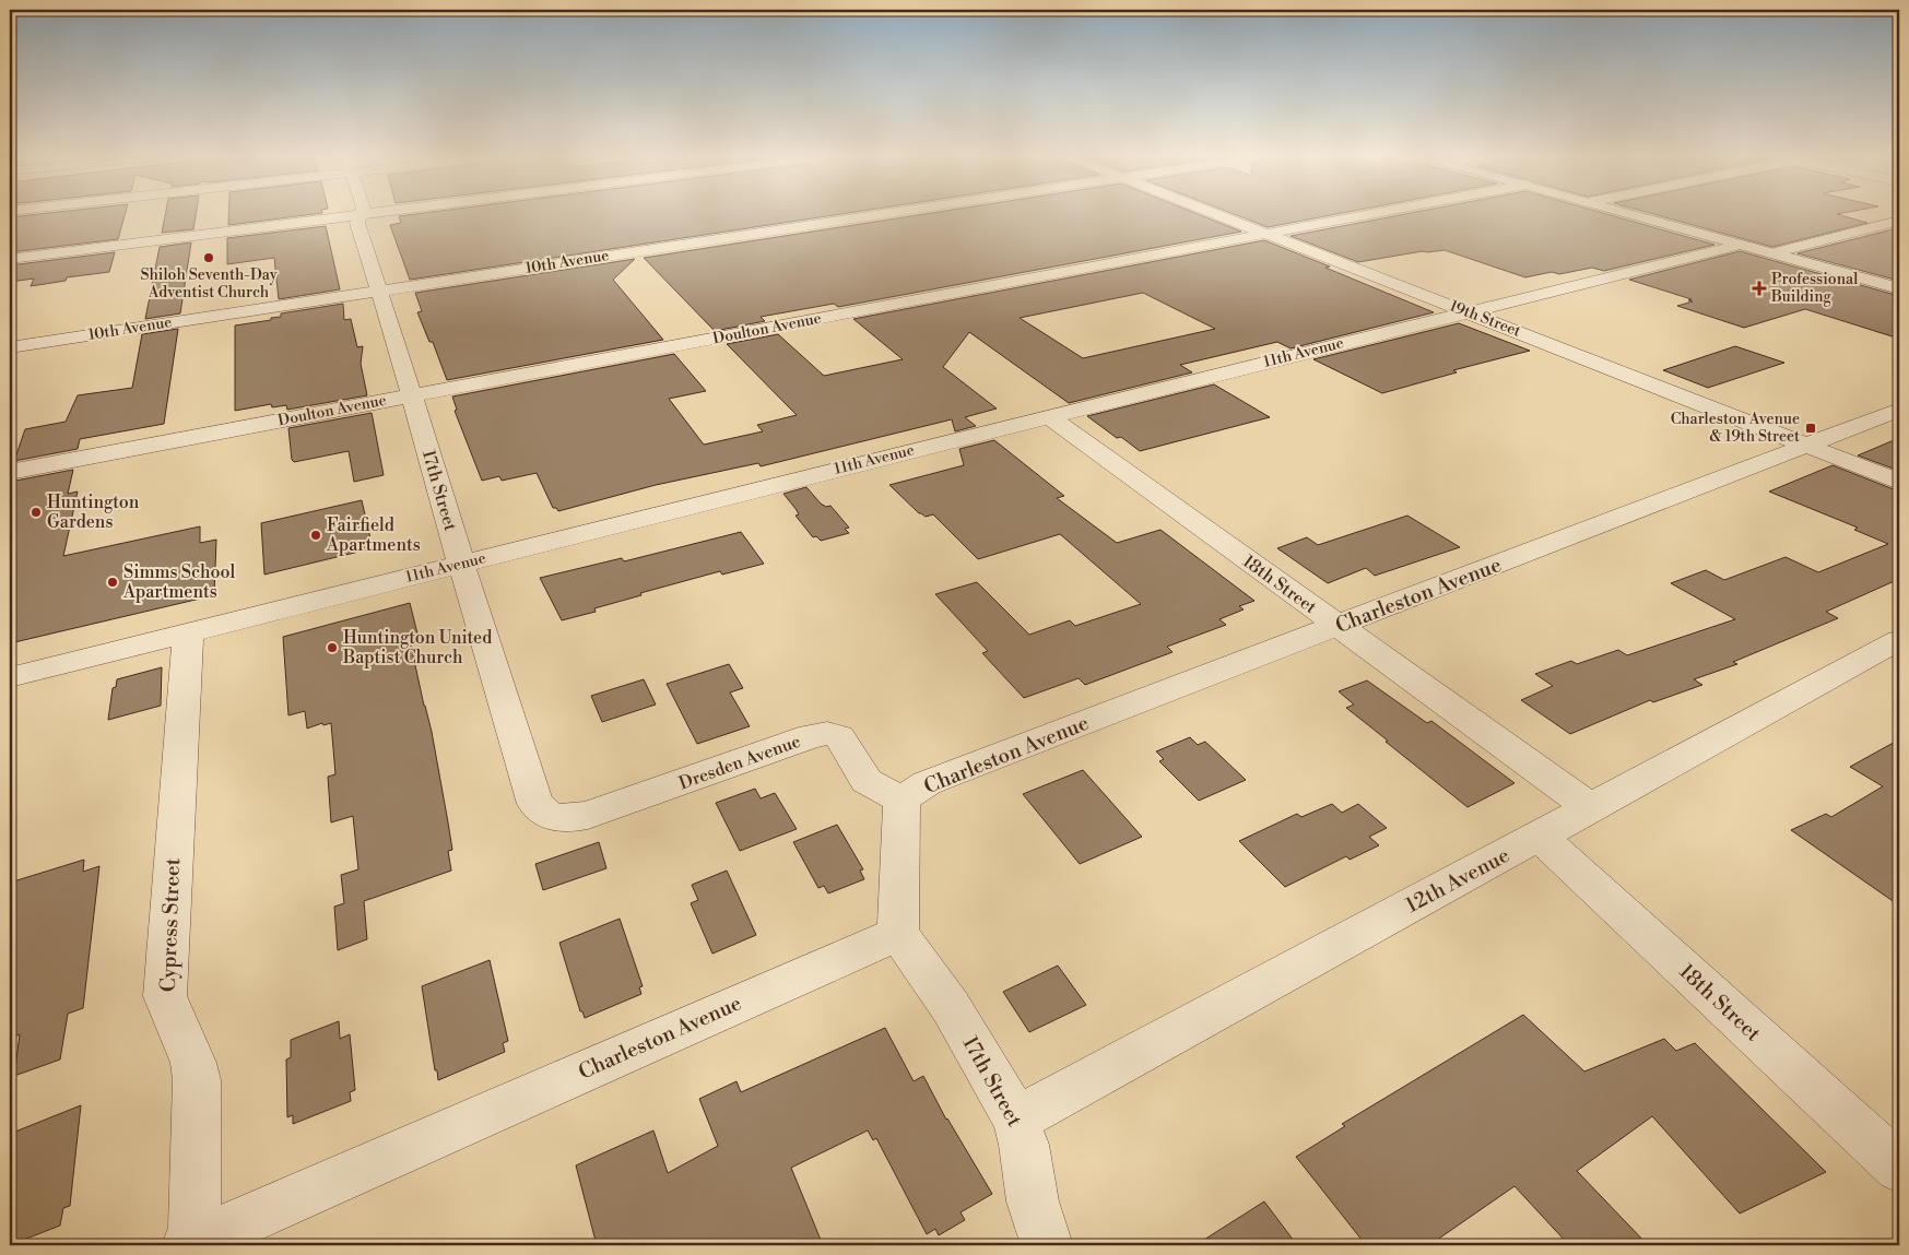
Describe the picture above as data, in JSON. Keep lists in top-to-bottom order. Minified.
{"streets":{"street":["10th Avenue","19th Street","Doulton Avenue","11th Avenue","17th Street","18th Street","Charleston Avenue","Dresden Avenue","12th Avenue","Cypress Street"]},"crossings":[["10th Avenue","17th Street"],["19th Street","Doulton Avenue"],["19th Street","11th Avenue"],["19th Street","Charleston Avenue"],["Doulton Avenue","17th Street"],["11th Avenue","17th Street"],["11th Avenue","18th Street"],["11th Avenue","Cypress Street"],["17th Street","Charleston Avenue"],["17th Street","Dresden Avenue"],["17th Street","12th Avenue"],["18th Street","Charleston Avenue"],["18th Street","12th Avenue"],["Charleston Avenue","Dresden Avenue"],["Charleston Avenue","Cypress Street"]],"places":{"other":["Shiloh Seventh-Day Adventist Church","Huntington Gardens","Fairfield Apartments","Simms School Apartments","Huntington United Baptist Church"],"health":["Professional Building"],"transit":["Charleston Avenue & 19th Street"]}}
